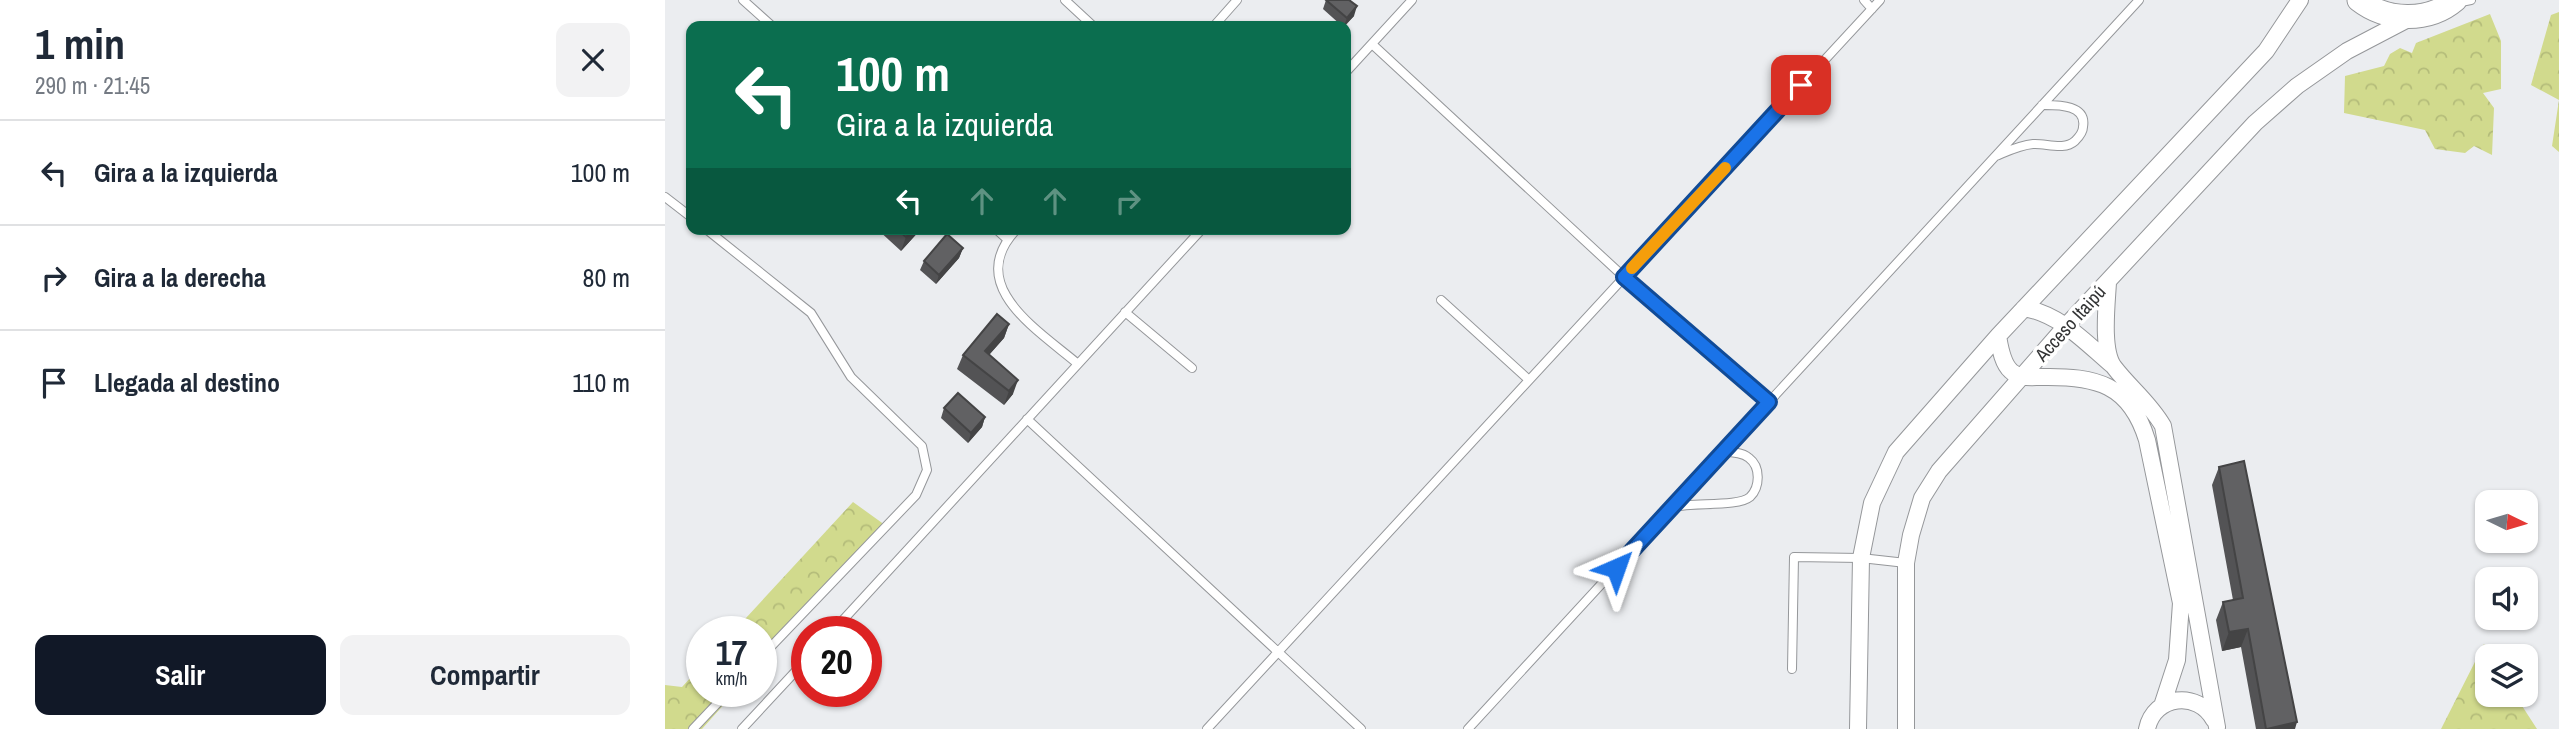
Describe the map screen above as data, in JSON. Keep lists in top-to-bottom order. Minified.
{"streets":{"street":["Acceso Itaipú"]},"north":"right","page":{"heading":["1 min","290 m · 21:45"],"turn":["100 m","Gira a la izquierda"],"list":[{"name":"Gira a la izquierda","value":"100 m"},{"name":"Gira a la derecha","value":"80 m"},{"name":"Llegada al destino","value":"110 m"}],"speed":"17 km/h","limit":"20","buttons":["Salir","Compartir"]}}
